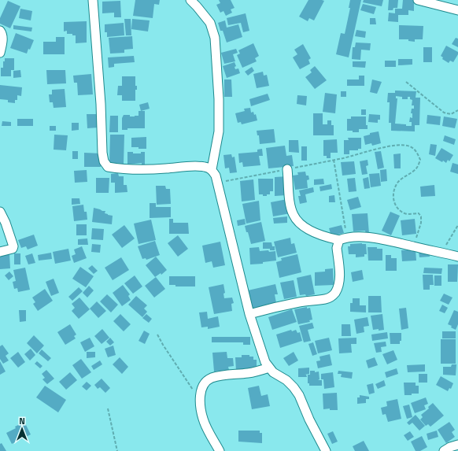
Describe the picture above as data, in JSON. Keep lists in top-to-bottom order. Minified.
{"north":"top"}
